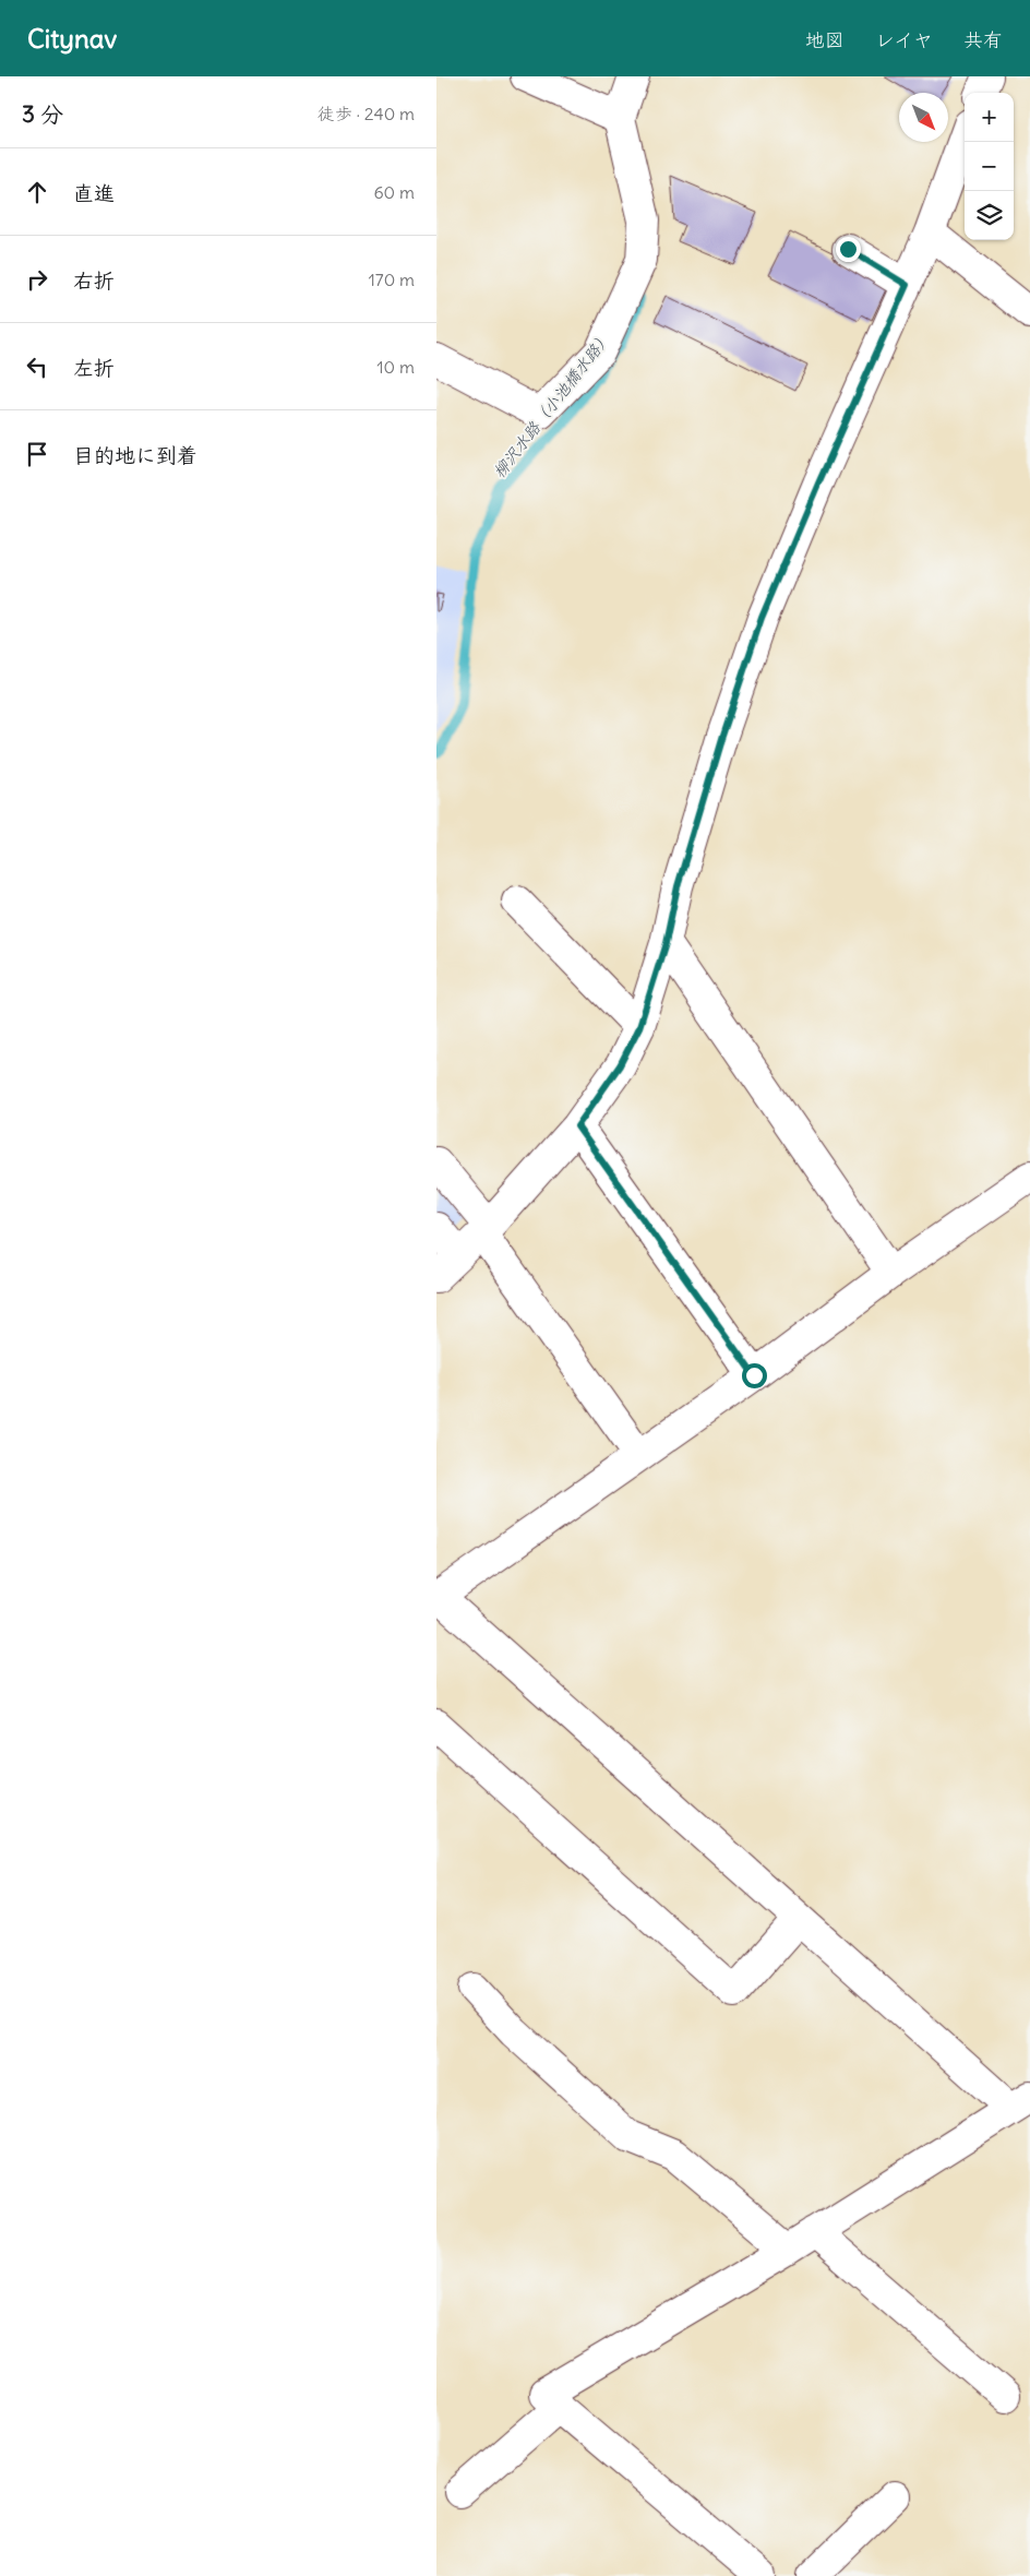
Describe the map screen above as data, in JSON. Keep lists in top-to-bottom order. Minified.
{"water":["柳沢水路（小池橋水路）"],"north":"bottom right","page":{"header":"Citynav","nav":["地図","レイヤ","共有"],"heading":["3 分","徒歩 · 240 m"],"map_buttons":["+","−"],"list":[["直進","60 m"],["右折","170 m"],["左折","10 m"],"目的地に到着"]}}
